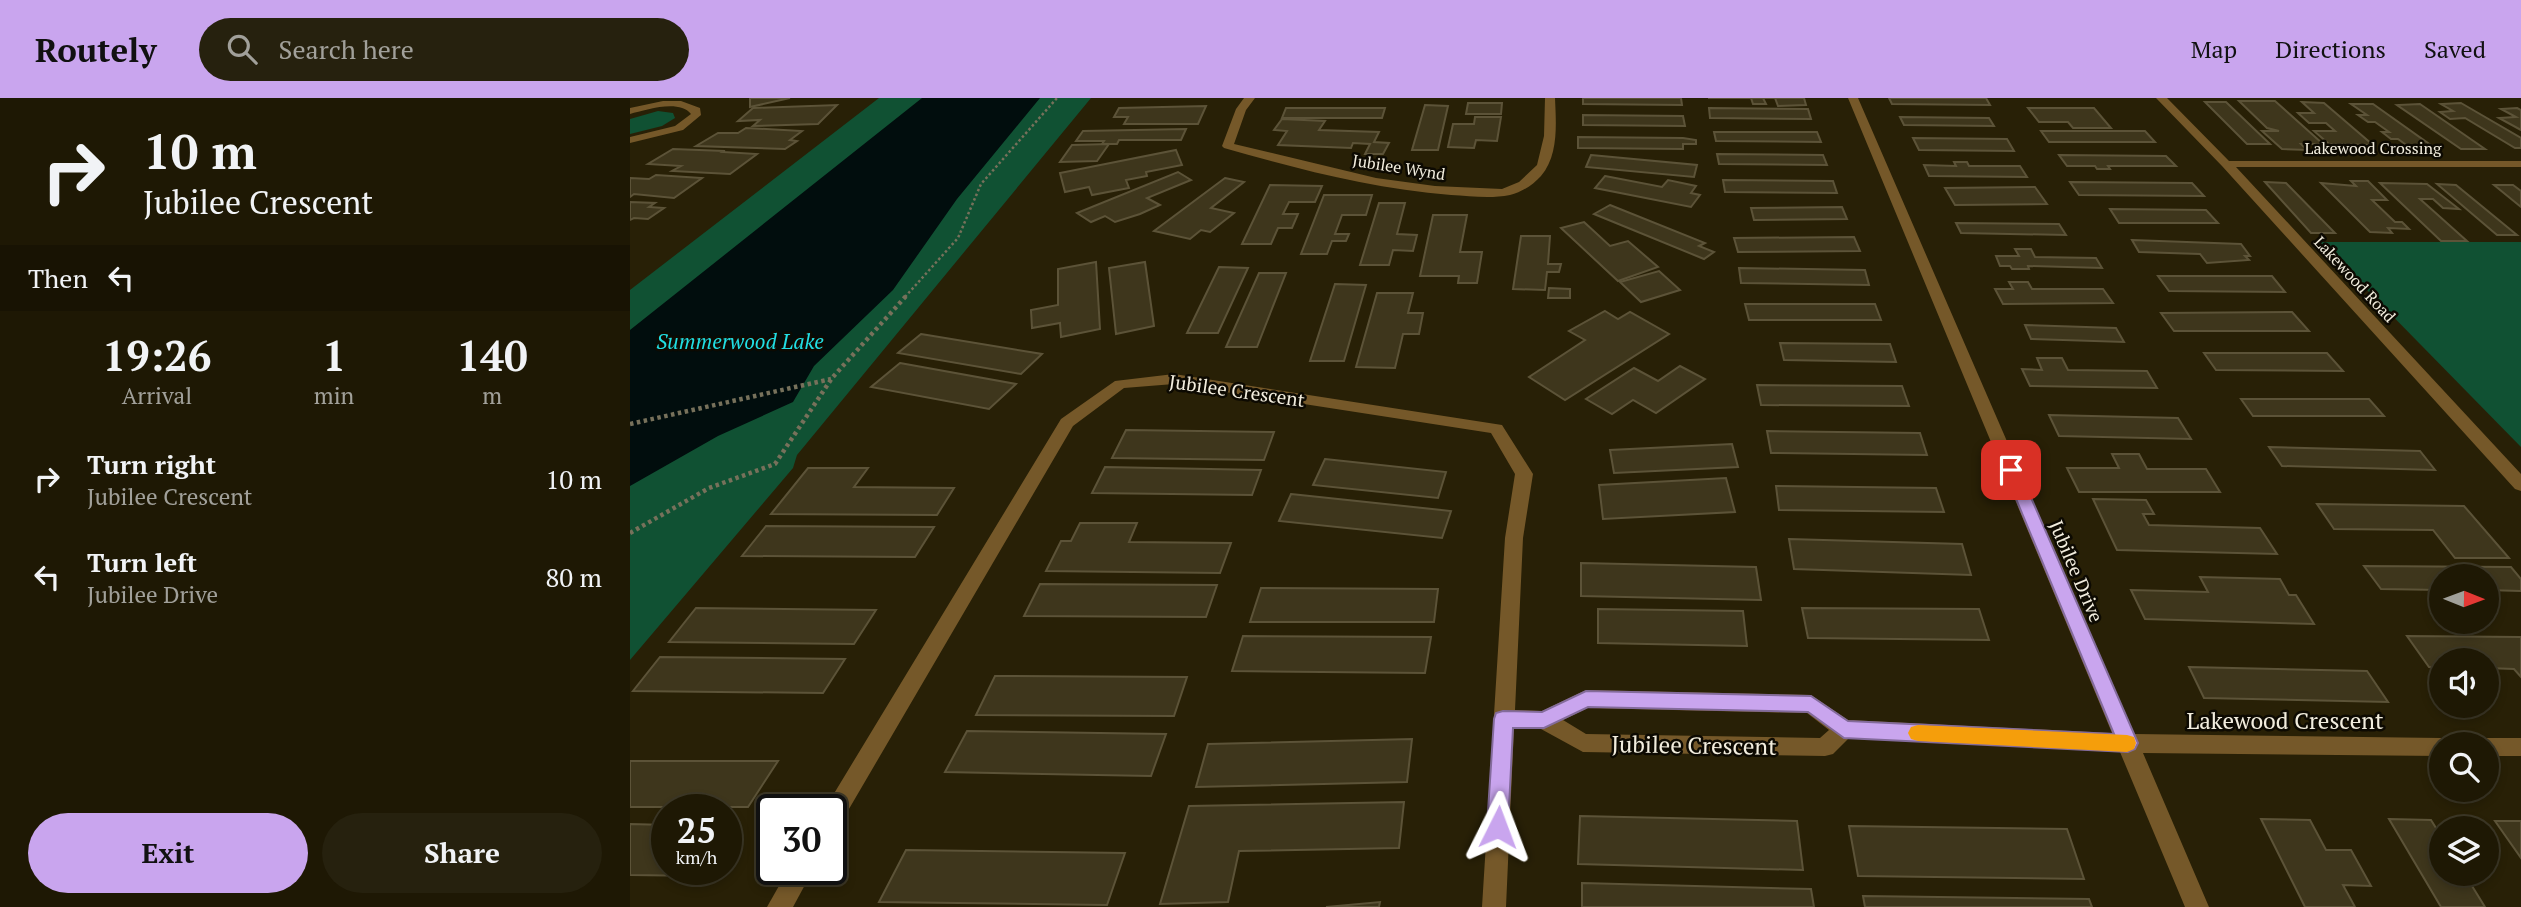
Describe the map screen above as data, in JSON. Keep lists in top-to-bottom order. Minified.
{"streets":{"street":["Lakewood Crossing","Jubilee Wynd","Lakewood Road","Jubilee Crescent","Jubilee Drive","Lakewood Crescent"]},"crossings":[["Lakewood Crossing","Lakewood Road"],["Jubilee Drive","Lakewood Crescent"]],"water":["Summerwood Lake"],"north":"right","page":{"header":"Routely","search":"Search here","nav":["Map","Directions","Saved"],"turn":["10 m","Jubilee Crescent"],"then":"Then","eta":["19:26","Arrival","1","min","140","m"],"list":[{"name":"Turn right","note":"Jubilee Crescent","value":"10 m"},{"name":"Turn left","note":"Jubilee Drive","value":"80 m"}],"speed":"25 km/h","limit":"30","buttons":["Exit","Share"]}}
